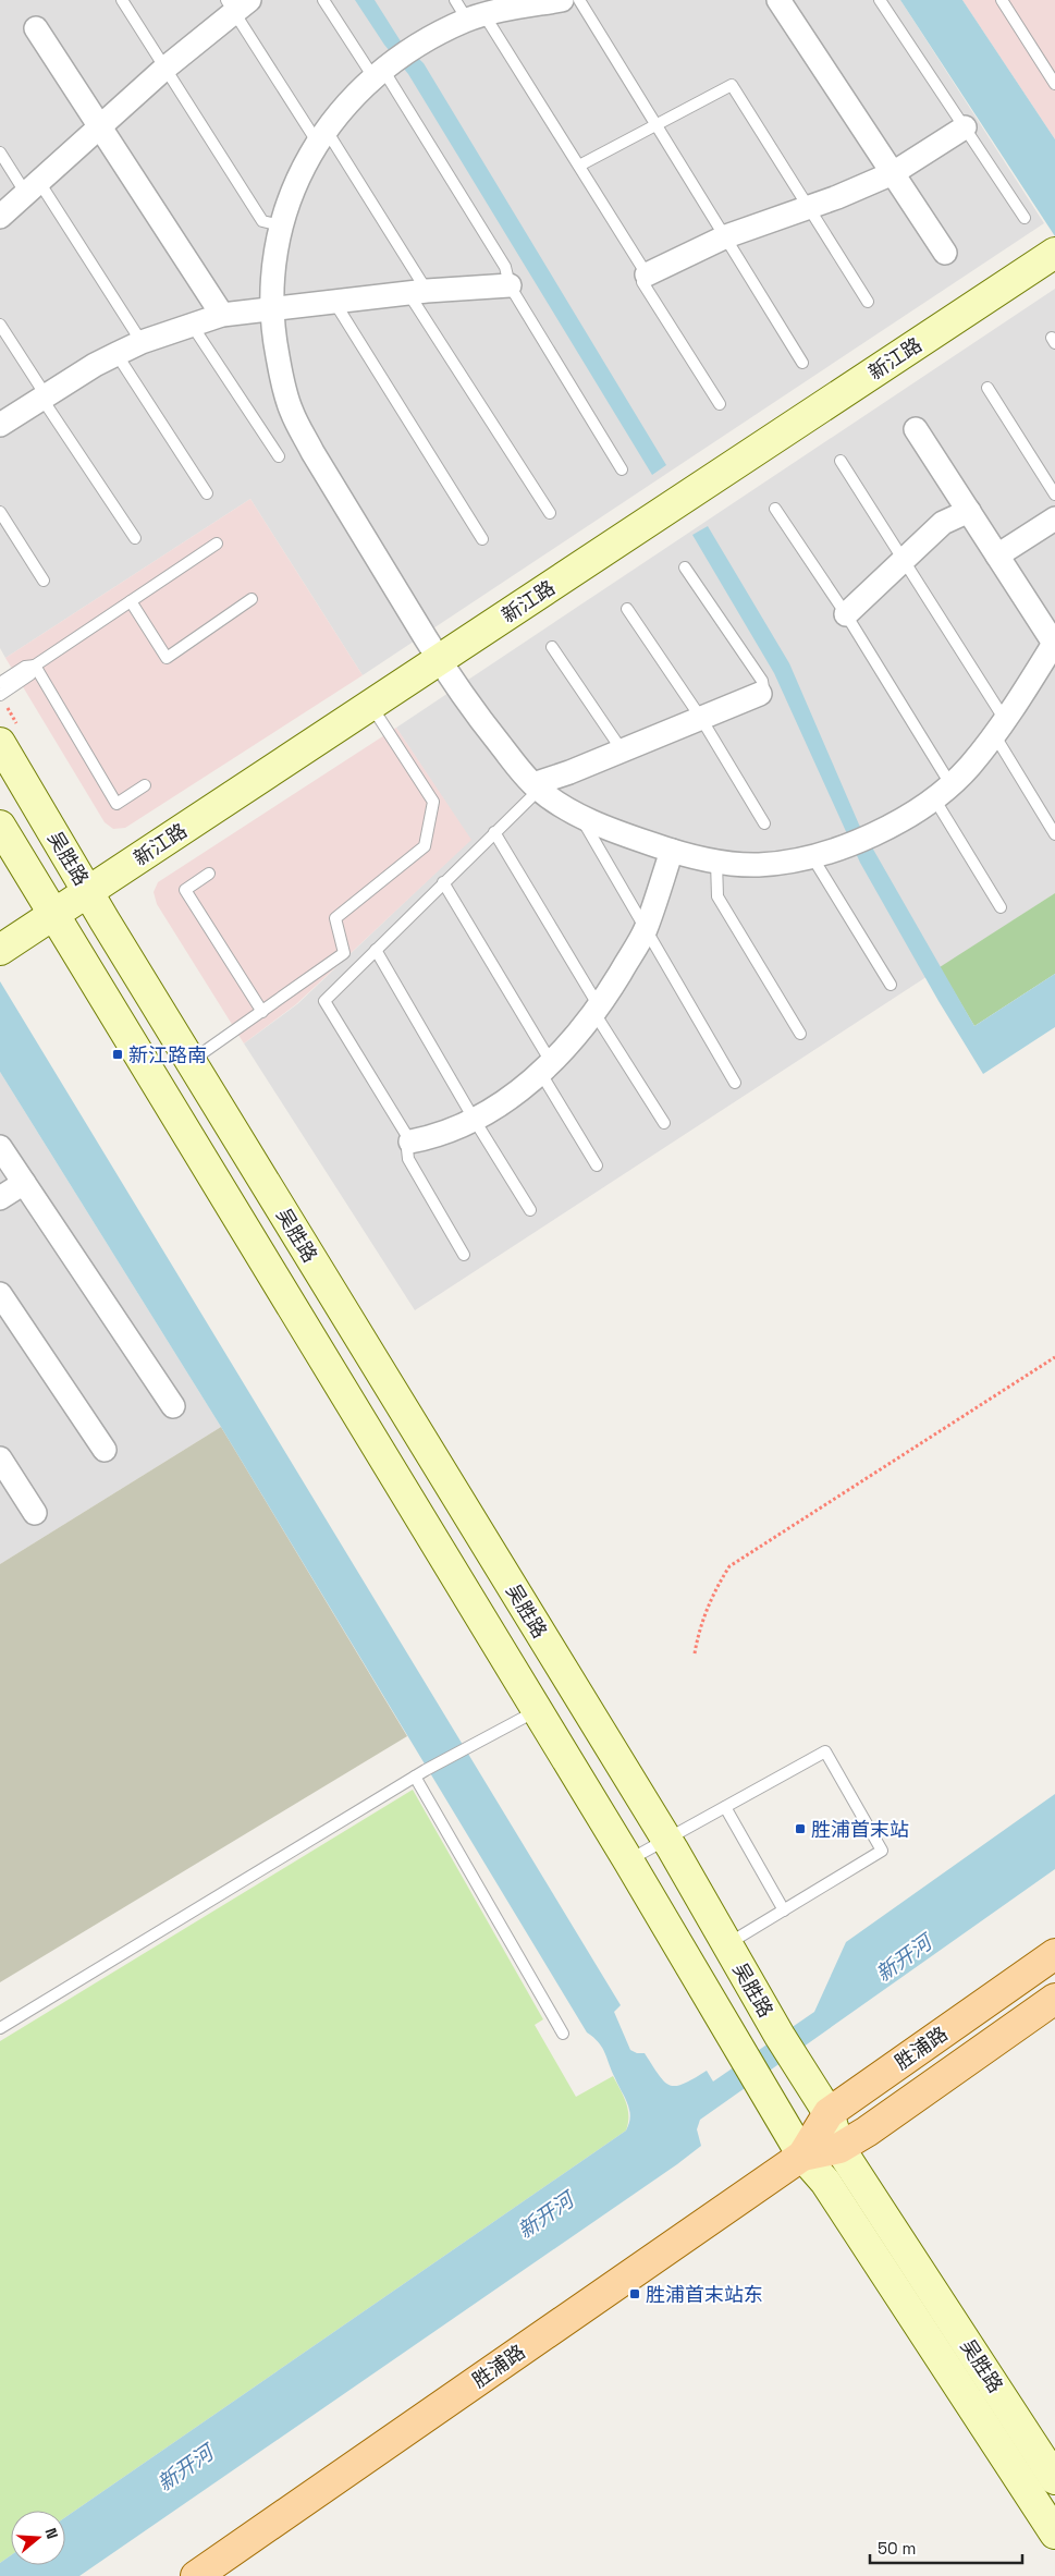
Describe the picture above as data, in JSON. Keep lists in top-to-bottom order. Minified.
{"streets":{"main road":["新江路","吴胜路","胜浦路"]},"crossings":[["新江路","吴胜路"],["吴胜路","胜浦路"]],"water":["新开河"],"places":{"transit":["新江路南","胜浦首末站","胜浦首末站东"]},"scale_bar":"50 m","north":"right"}
